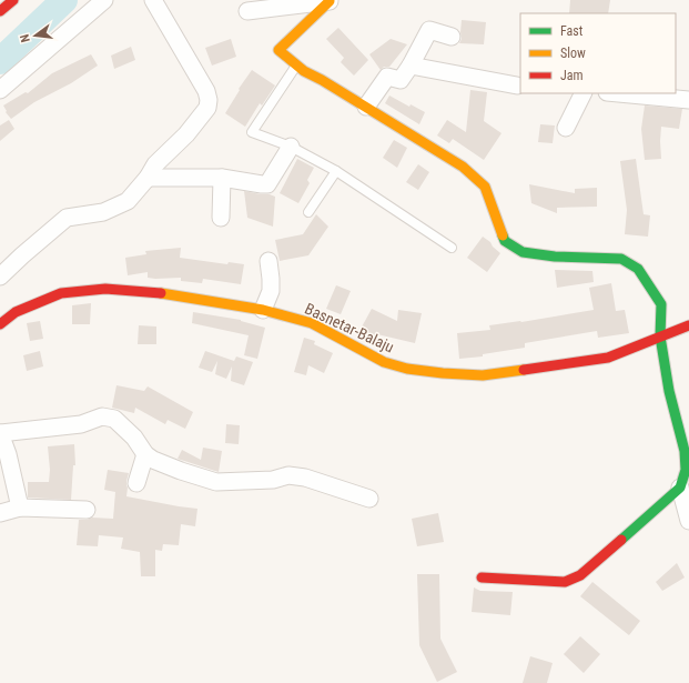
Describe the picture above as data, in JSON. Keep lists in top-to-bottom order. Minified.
{"streets":{"street":["Basnetar-Balaju"]},"legend":["Fast","Slow","Jam"],"north":"left"}
